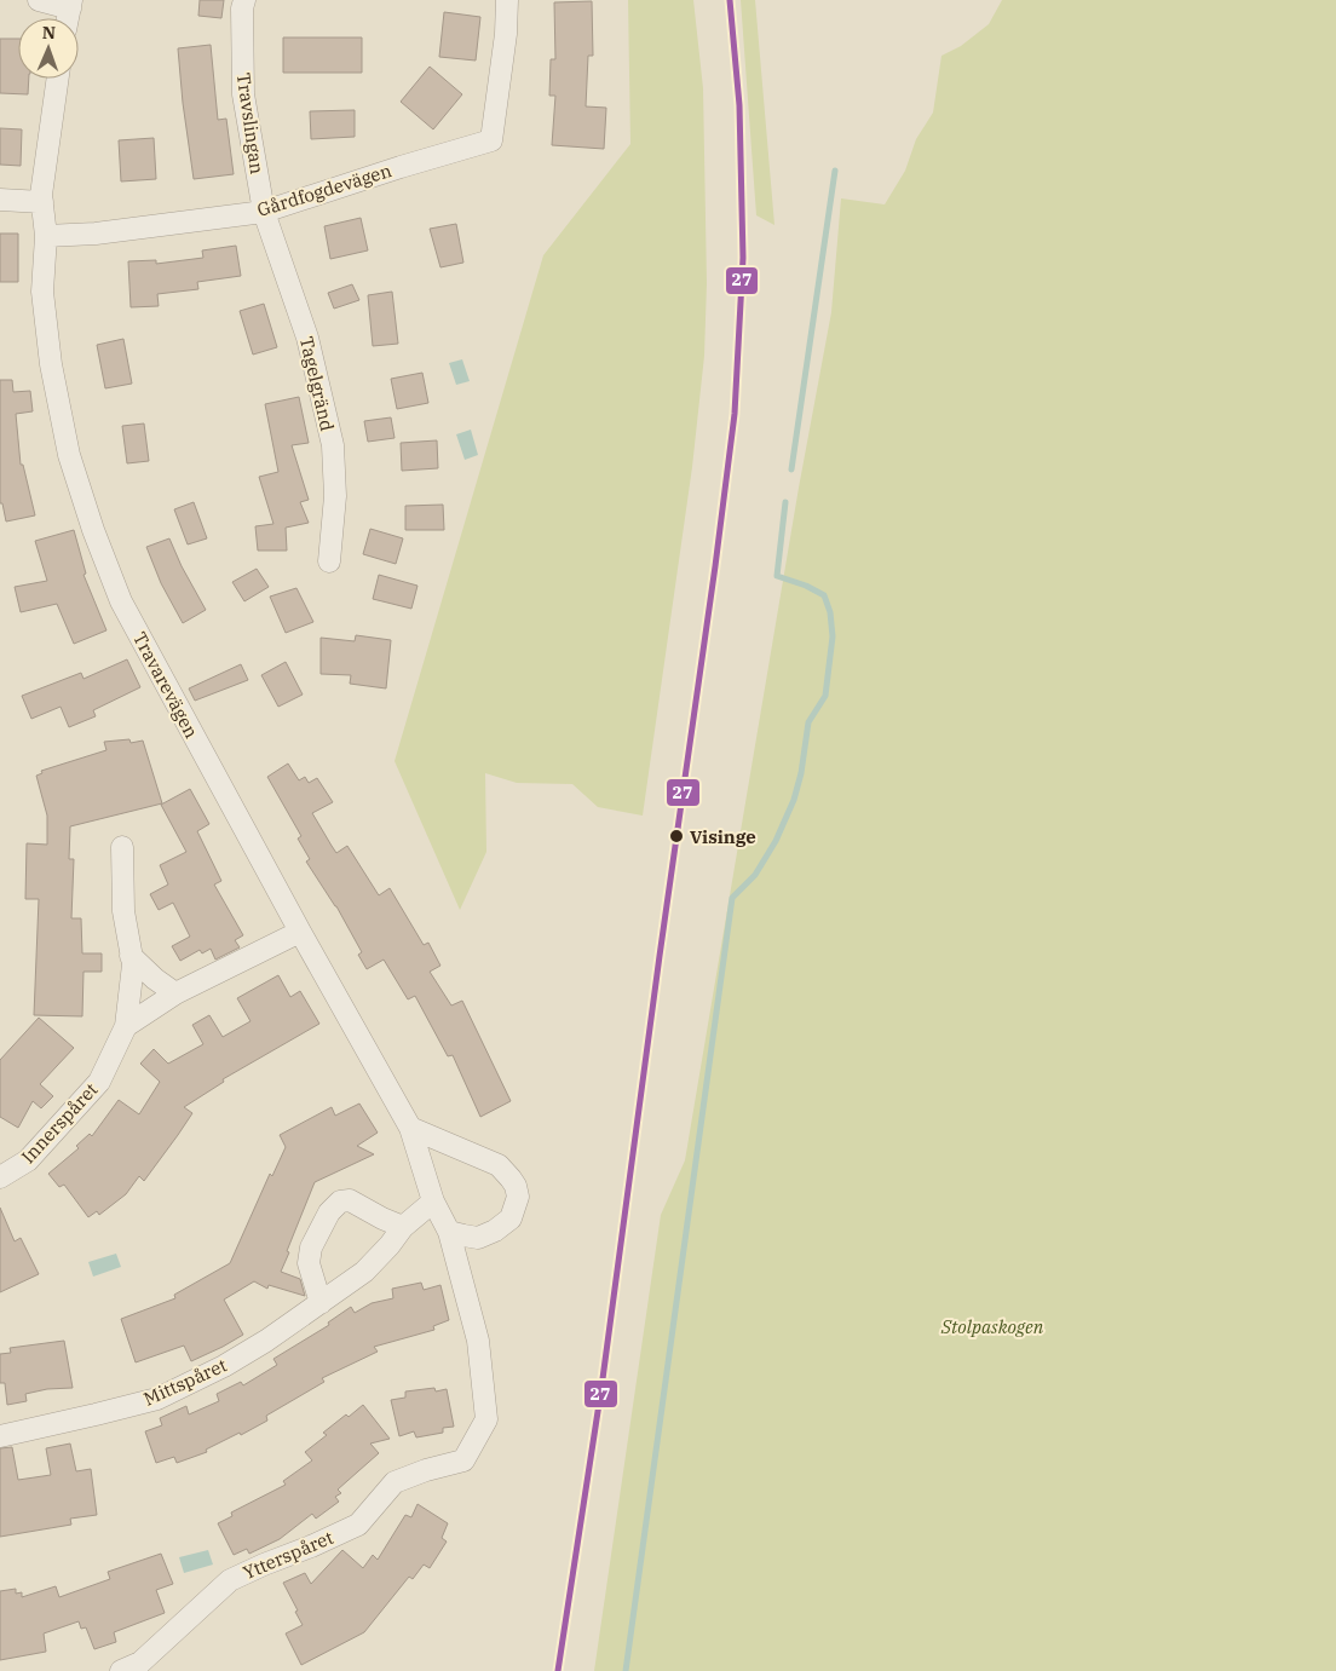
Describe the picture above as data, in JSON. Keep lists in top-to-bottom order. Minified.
{"streets":{"street":["Travslingan","Gårdfogdevägen","Tagelgränd","Travarevägen","Innerspåret","Mittspåret","Ytterspåret"]},"crossings":[["Travslingan","Gårdfogdevägen"],["Travslingan","Tagelgränd"],["Gårdfogdevägen","Tagelgränd"],["Gårdfogdevägen","Travarevägen"],["Travarevägen","Mittspåret"],["Travarevägen","Ytterspåret"]],"parks":["Stolpaskogen"],"places":["Visinge"],"lines":["transit line 27"],"north":"top"}
